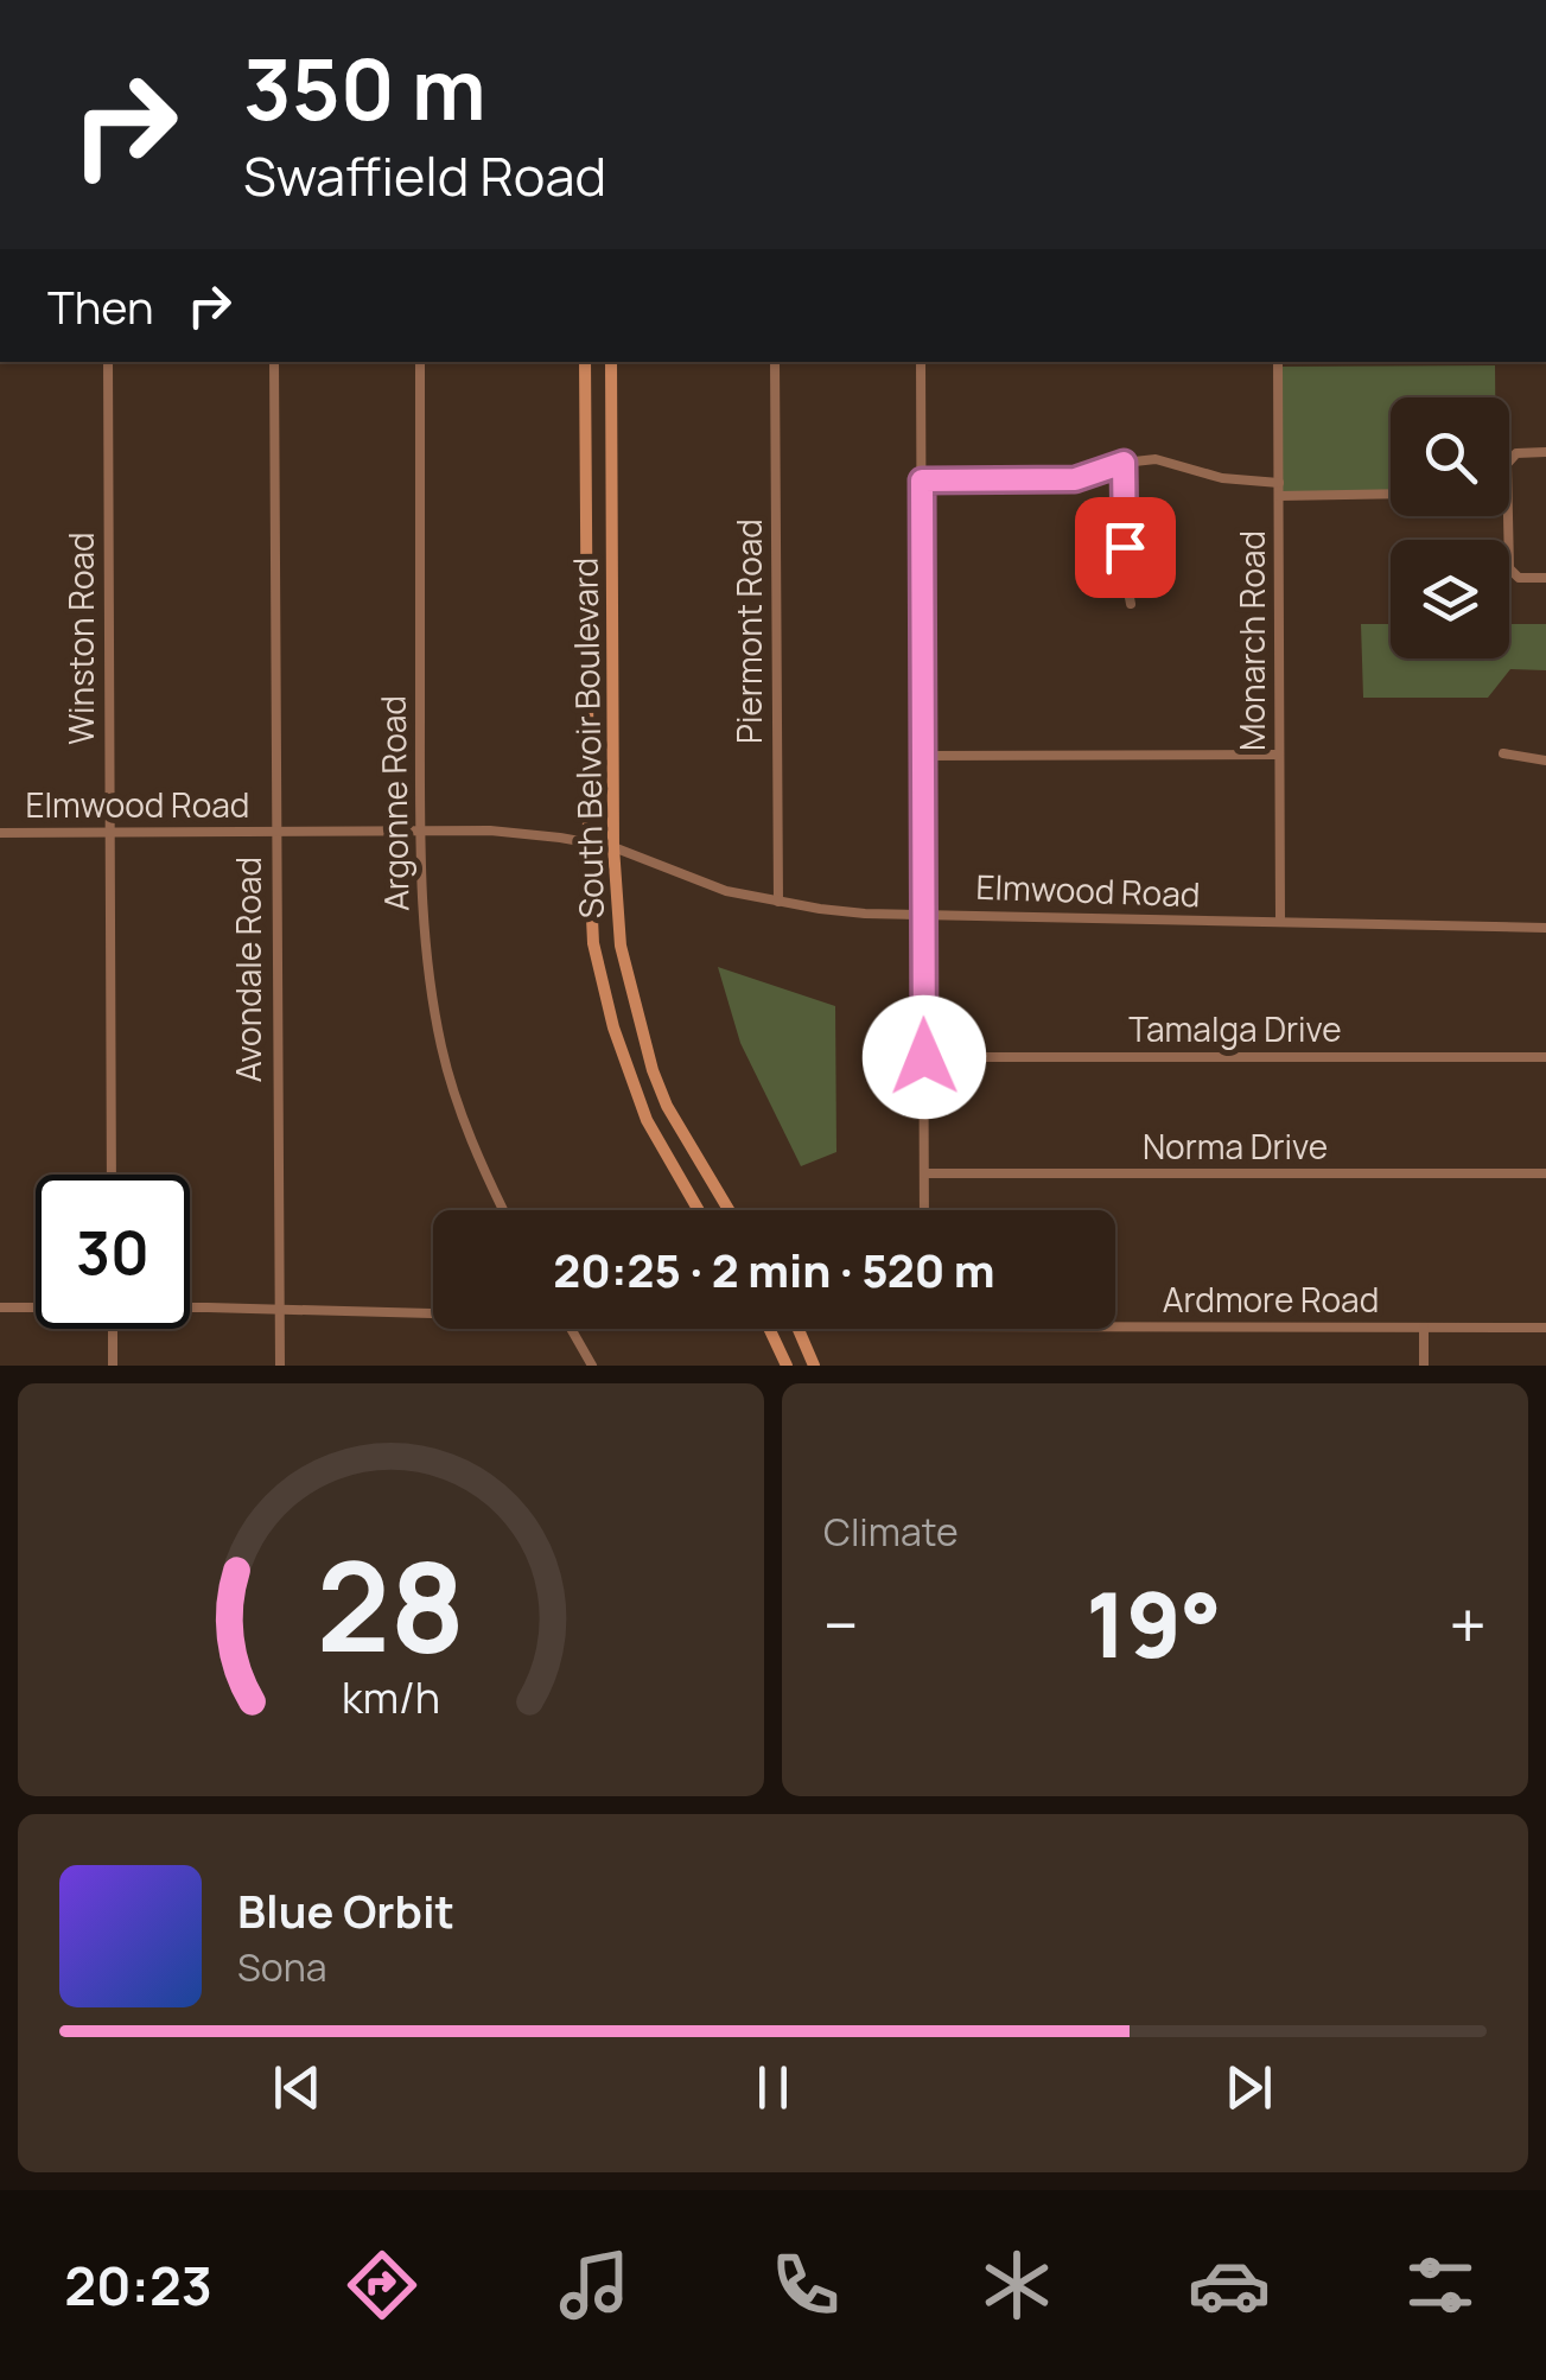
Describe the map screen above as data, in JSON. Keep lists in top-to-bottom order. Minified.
{"streets":{"street":["Piermont Road","Winston Road","Monarch Road","South Belvoir Boulevard","Argonne Road","Elmwood Road","Avondale Road","Tamalga Drive","Norma Drive","Ardmore Road"]},"crossings":[["Piermont Road","Elmwood Road"],["Winston Road","Elmwood Road"],["Monarch Road","Elmwood Road"],["South Belvoir Boulevard","Elmwood Road"],["Argonne Road","Elmwood Road"],["Elmwood Road","Avondale Road"],["Avondale Road","Ardmore Road"]],"page":{"turn":["350 m","Swaffield Road"],"then":"Then","limit":"30","trip":"20:25 · 2 min · 520 m","tile":"Climate","heat":["−","19°","+"],"song":["Blue Orbit","Sona"],"tabs":"20:23","gauge":["28","km/h"]}}
